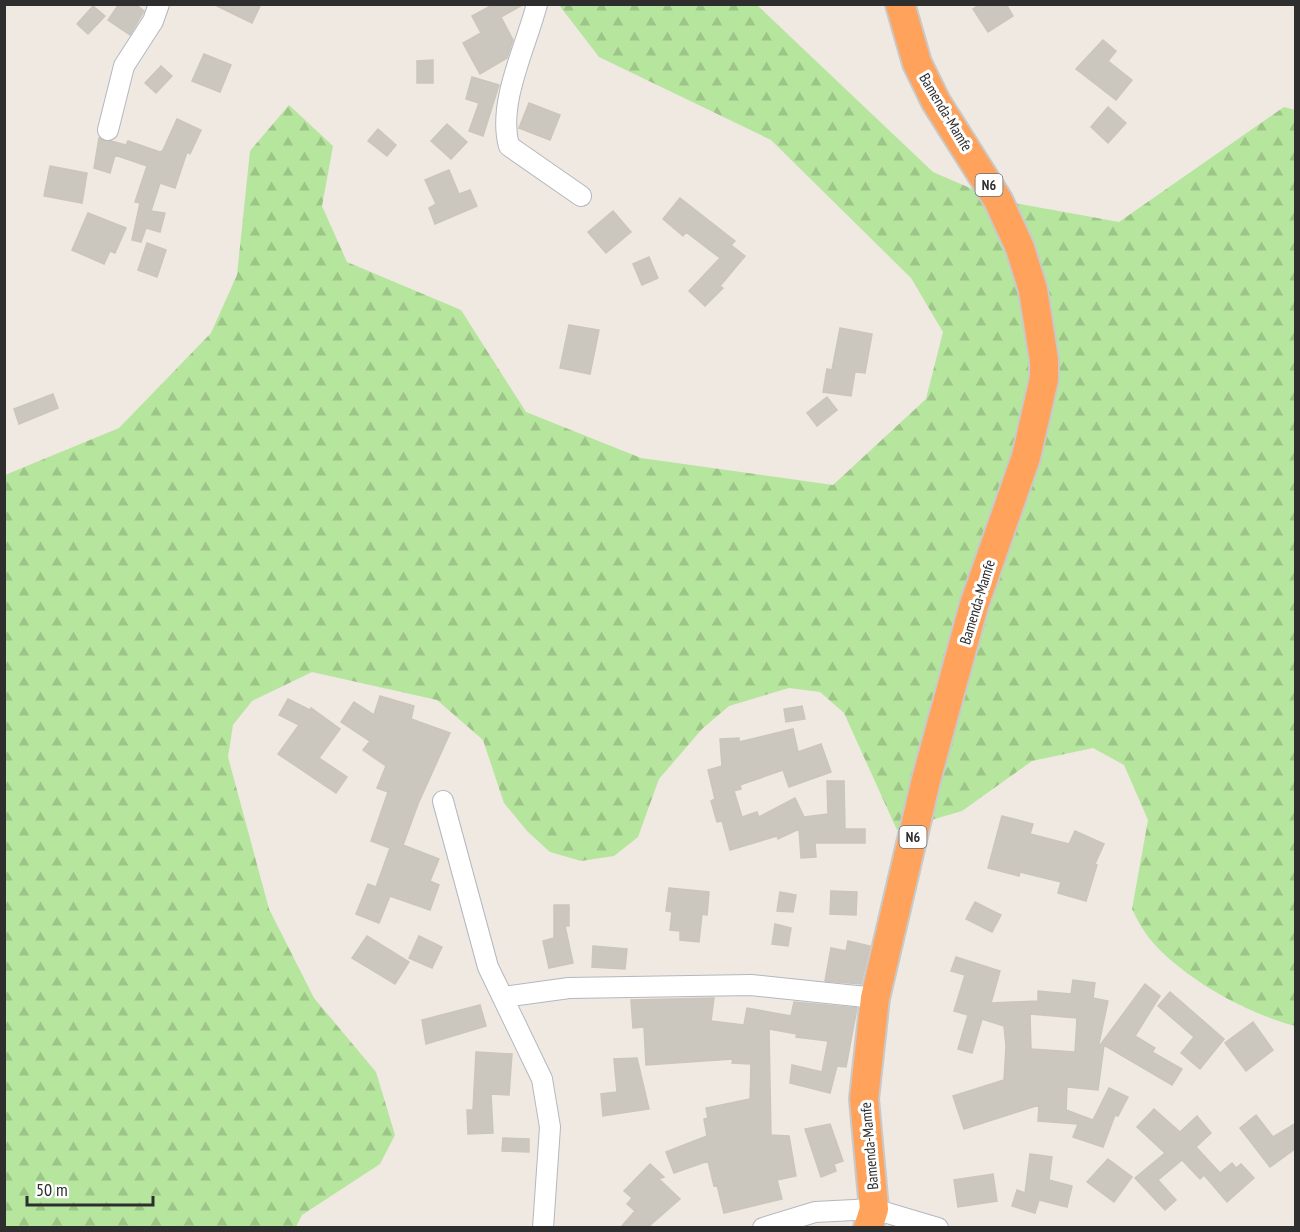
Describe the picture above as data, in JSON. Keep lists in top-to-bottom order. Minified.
{"streets":{"highway":["Bamenda-Mamfe","N6"]},"scale_bar":"50 m"}
